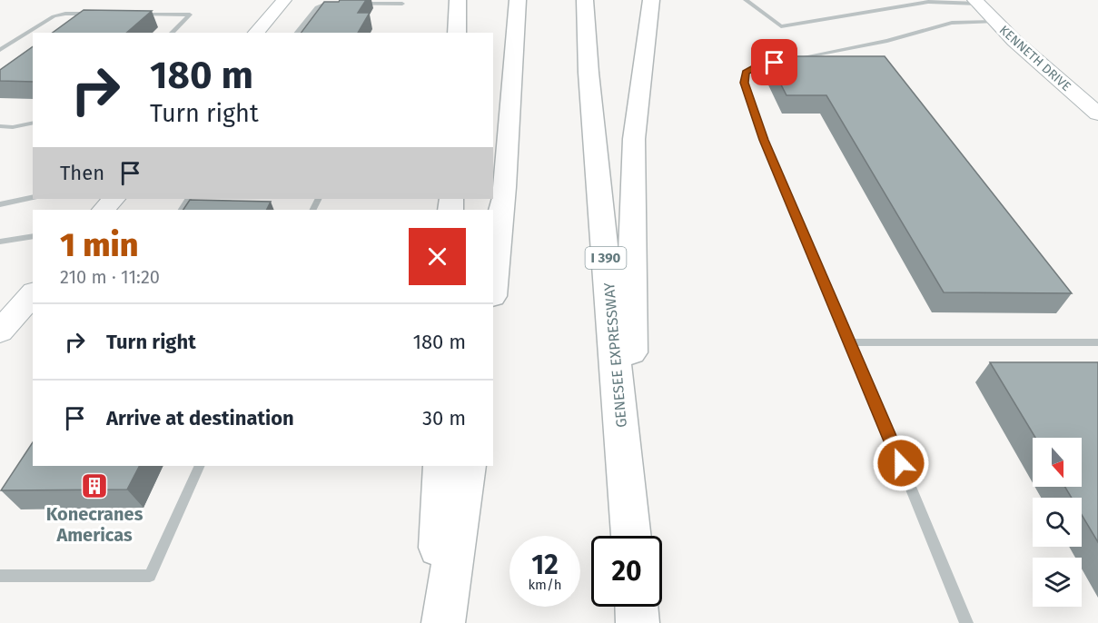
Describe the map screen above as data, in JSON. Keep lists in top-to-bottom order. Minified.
{"streets":{"highway":["I 390","GENESEE EXPRESSWAY"],"street":["KENNETH DRIVE"]},"places":{"building":["Konecranes Americas"]},"north":"bottom","page":{"turn":["180 m","Turn right"],"then":"Then","heading":["1 min","210 m · 11:20"],"list":[{"name":"Turn right","value":"180 m"},{"name":"Arrive at destination","value":"30 m"}],"speed":"12 km/h","limit":"20"}}
